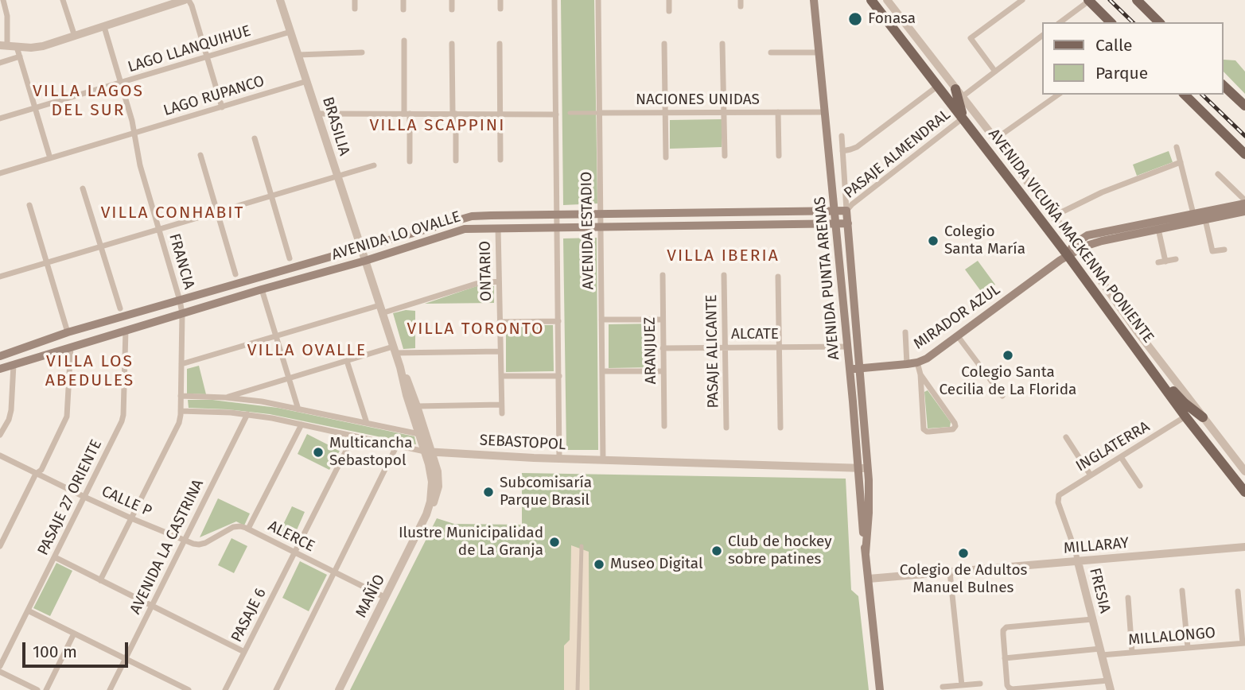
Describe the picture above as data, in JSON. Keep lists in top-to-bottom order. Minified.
{"streets":{"main road":["AVENIDA LO OVALLE","AVENIDA VICUÑA MACKENNA PONIENTE","AVENIDA PUNTA ARENAS","MIRADOR AZUL"],"street":["LAGO LLANQUIHUE","LAGO RUPANCO","NACIONES UNIDAS","BRASILIA","PASAJE ALMENDRAL","AVENIDA ESTADIO","FRANCIA","ONTARIO","ALCATE","ARANJUEZ","PASAJE ALICANTE","SEBASTOPOL","INGLATERRA","PASAJE 27 ORIENTE","CALLE P","ALERCE","MILLARAY","AVENIDA LA CASTRINA","FRESIA","MAÑÍO","PASAJE 6","MILLALONGO"]},"crossings":[["LAGO LLANQUIHUE","BRASILIA"],["LAGO LLANQUIHUE","FRANCIA"],["LAGO RUPANCO","BRASILIA"],["LAGO RUPANCO","FRANCIA"],["NACIONES UNIDAS","AVENIDA ESTADIO"],["NACIONES UNIDAS","AVENIDA PUNTA ARENAS"],["BRASILIA","AVENIDA LO OVALLE"],["BRASILIA","MAÑÍO"],["PASAJE ALMENDRAL","AVENIDA LO OVALLE"],["PASAJE ALMENDRAL","AVENIDA VICUÑA MACKENNA PONIENTE"],["PASAJE ALMENDRAL","AVENIDA PUNTA ARENAS"],["AVENIDA ESTADIO","AVENIDA LO OVALLE"],["AVENIDA ESTADIO","SEBASTOPOL"],["AVENIDA LO OVALLE","FRANCIA"],["AVENIDA LO OVALLE","ONTARIO"],["AVENIDA LO OVALLE","AVENIDA PUNTA ARENAS"],["AVENIDA LO OVALLE","PASAJE 27 ORIENTE"],["AVENIDA LO OVALLE","MAÑÍO"],["AVENIDA VICUÑA MACKENNA PONIENTE","MIRADOR AZUL"],["AVENIDA VICUÑA MACKENNA PONIENTE","INGLATERRA"],["FRANCIA","SEBASTOPOL"],["FRANCIA","CALLE P"],["AVENIDA PUNTA ARENAS","MIRADOR AZUL"],["AVENIDA PUNTA ARENAS","ALCATE"],["AVENIDA PUNTA ARENAS","SEBASTOPOL"],["AVENIDA PUNTA ARENAS","MILLARAY"],["ALCATE","ARANJUEZ"],["ALCATE","PASAJE ALICANTE"],["SEBASTOPOL","AVENIDA LA CASTRINA"],["SEBASTOPOL","MAÑÍO"],["SEBASTOPOL","PASAJE 6"],["INGLATERRA","FRESIA"],["PASAJE 27 ORIENTE","CALLE P"],["CALLE P","ALERCE"],["CALLE P","AVENIDA LA CASTRINA"],["ALERCE","AVENIDA LA CASTRINA"],["ALERCE","MAÑÍO"],["ALERCE","PASAJE 6"],["MILLARAY","FRESIA"],["FRESIA","MILLALONGO"]],"districts":["VILLA LAGOS DEL SUR","VILLA SCAPPINI","VILLA CONHABIT","VILLA IBERIA","VILLA TORONTO","VILLA OVALLE","VILLA LOS ABEDULES"],"places":["Fonasa","Colegio Santa María","Colegio Santa Cecilia de La Florida","Multicancha Sebastopol","Subcomisaría Parque Brasil","Ilustre Municipalidad de La Granja","Club de hockey sobre patines","Colegio de Adultos Manuel Bulnes","Museo Digital"],"legend":["Calle","Parque"],"scale_bar":"100 m"}
